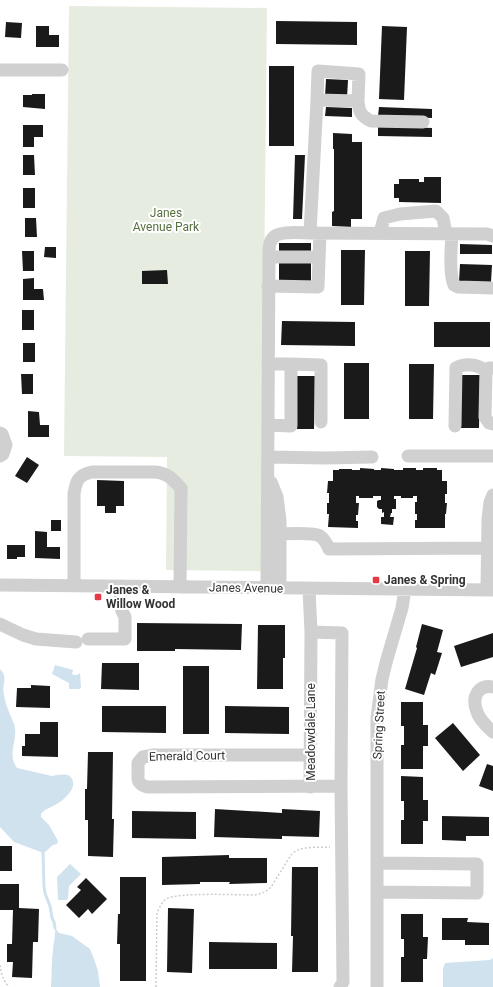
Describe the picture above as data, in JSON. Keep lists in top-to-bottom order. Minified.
{"streets":{"street":["Janes Avenue","Spring Street","Meadowdale Lane","Emerald Court"]},"crossings":[["Janes Avenue","Spring Street"],["Janes Avenue","Meadowdale Lane"],["Meadowdale Lane","Emerald Court"]],"parks":["Janes Avenue Park"],"places":{"transit":["Janes & Spring","Janes & Willow Wood"]}}
